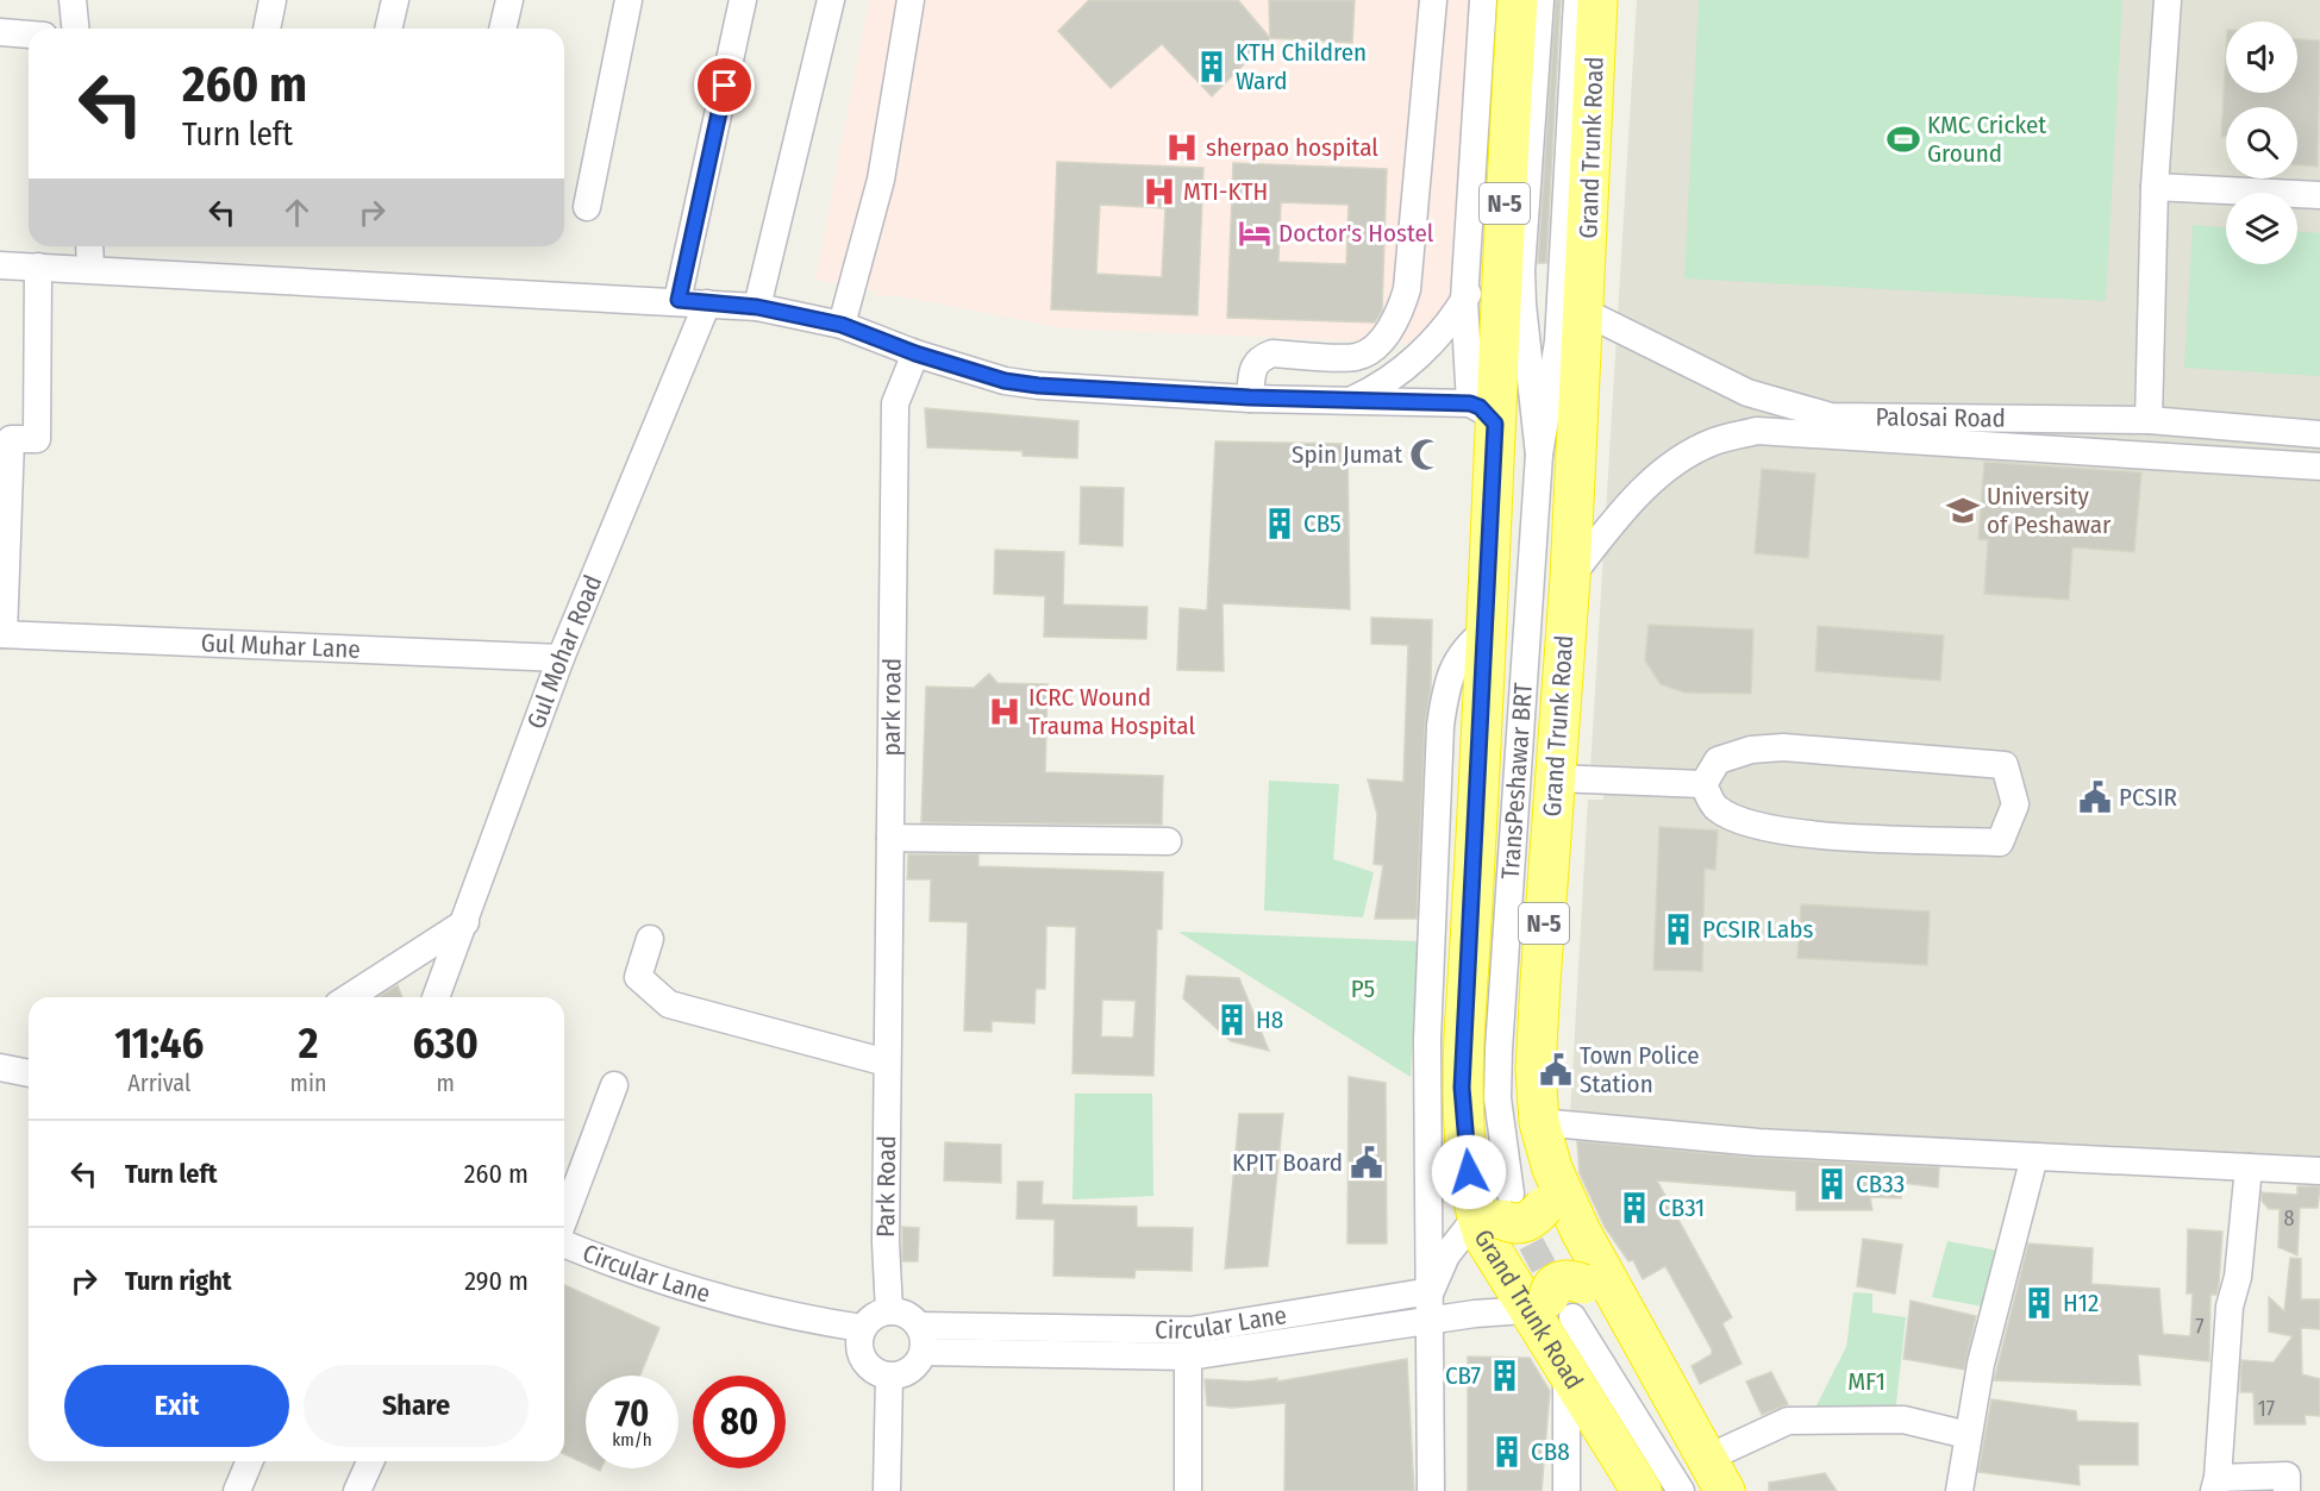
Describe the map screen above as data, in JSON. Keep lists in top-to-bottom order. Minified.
{"streets":{"highway":["Grand Trunk Road","N-5"],"street":["Palosai Road","Gul Muhar Lane","Gul Mohar Road","park road","TransPeshawar BRT","Park Road","Circular Lane"]},"crossings":[["Grand Trunk Road","N-5"],["Grand Trunk Road","Palosai Road"],["Grand Trunk Road","TransPeshawar BRT"],["Gul Muhar Lane","Gul Mohar Road"],["park road","Park Road"],["Park Road","Circular Lane"]],"parks":["P5","MF1"],"places":{"building":["KTH Children Ward","CB5","PCSIR Labs","H8","CB33","CB31","H12","CB7","CB8"],"sports":["KMC Cricket Ground"],"hospital":["sherpao hospital","MTI-KTH","ICRC Wound Trauma Hospital"],"hotel":["Doctor's Hostel"],"mosque":["Spin Jumat"],"school or university":["University of Peshawar"],"public building":["PCSIR","Town Police Station","KPIT Board"]},"house_numbers":["8","7","17"],"page":{"turn":["260 m","Turn left"],"eta":["11:46","Arrival","2","min","630","m"],"list":[{"name":"Turn left","value":"260 m"},{"name":"Turn right","value":"290 m"}],"buttons":["Exit","Share"],"speed":"70 km/h","limit":"80"}}
